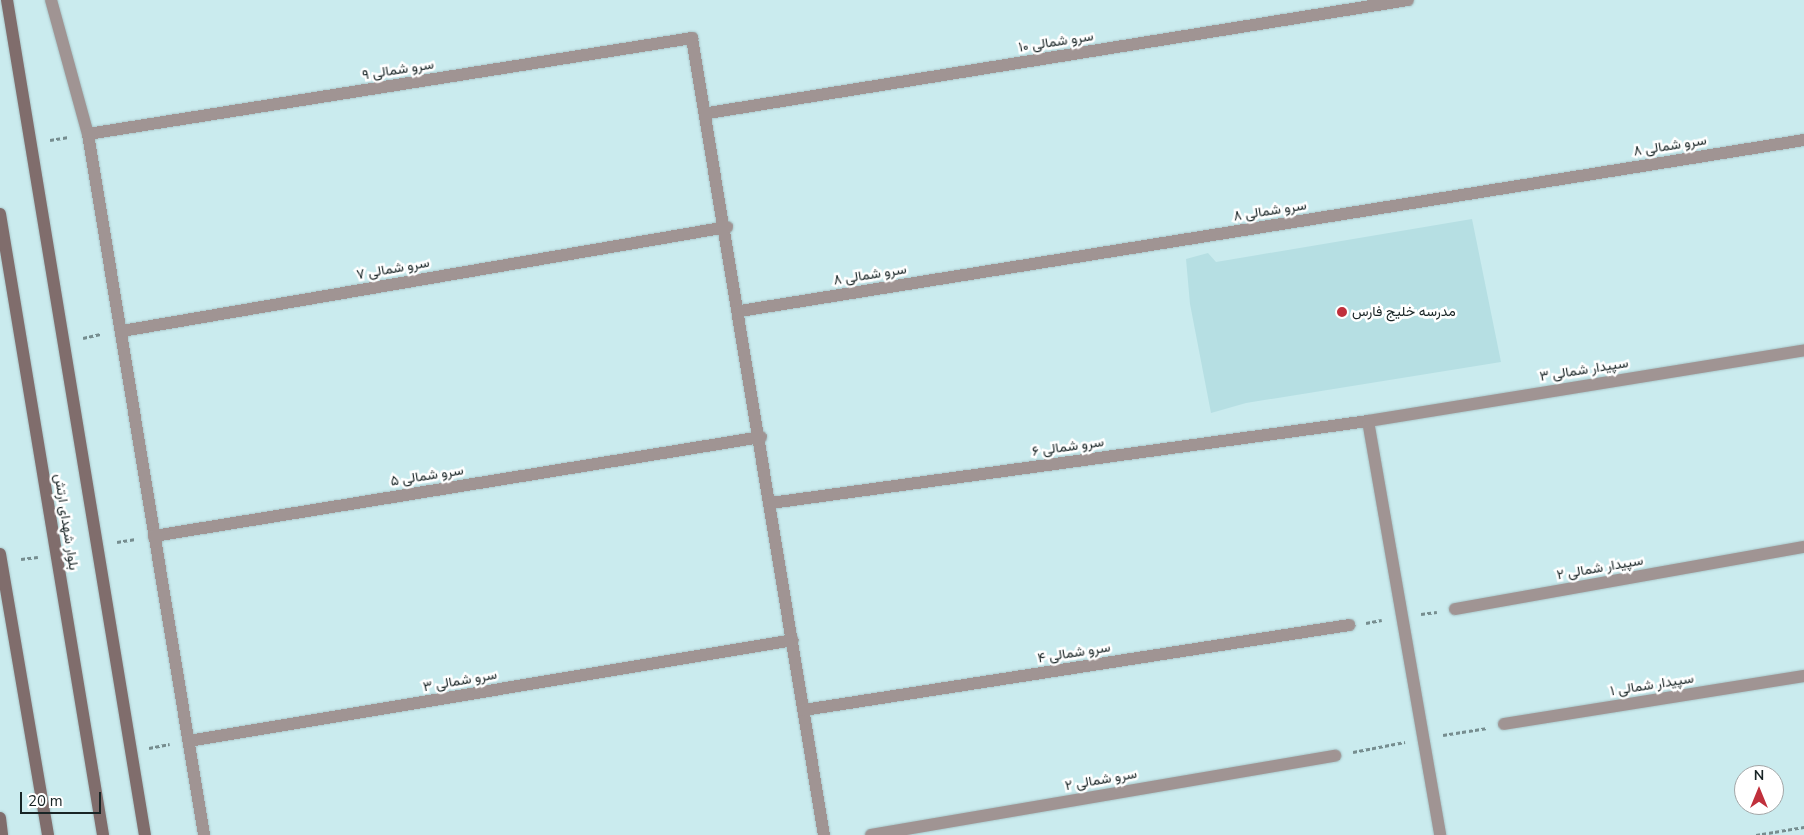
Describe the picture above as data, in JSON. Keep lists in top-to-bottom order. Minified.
{"streets":{"main road":["بلوار شهدای ارتش"],"street":["سرو شمالی ۱۰","سرو شمالی ۹","سرو شمالی ۸","سرو شمالی ۷","سپیدار شمالی ۳","سرو شمالی ۶","سرو شمالی ۵","۲ سپیدار شمالی","سرو شمالی ۴","سرو شمالی ۳","سپیدار شمالی ۱","سرو شمالی ۲"]},"crossings":[["سرو شمالی ۱۰","سرو شمالی ۹"],["سپیدار شمالی ۳","سرو شمالی ۶"]],"places":["مدرسه خلیج فارس"],"scale_bar":"20 m","north":"top"}
